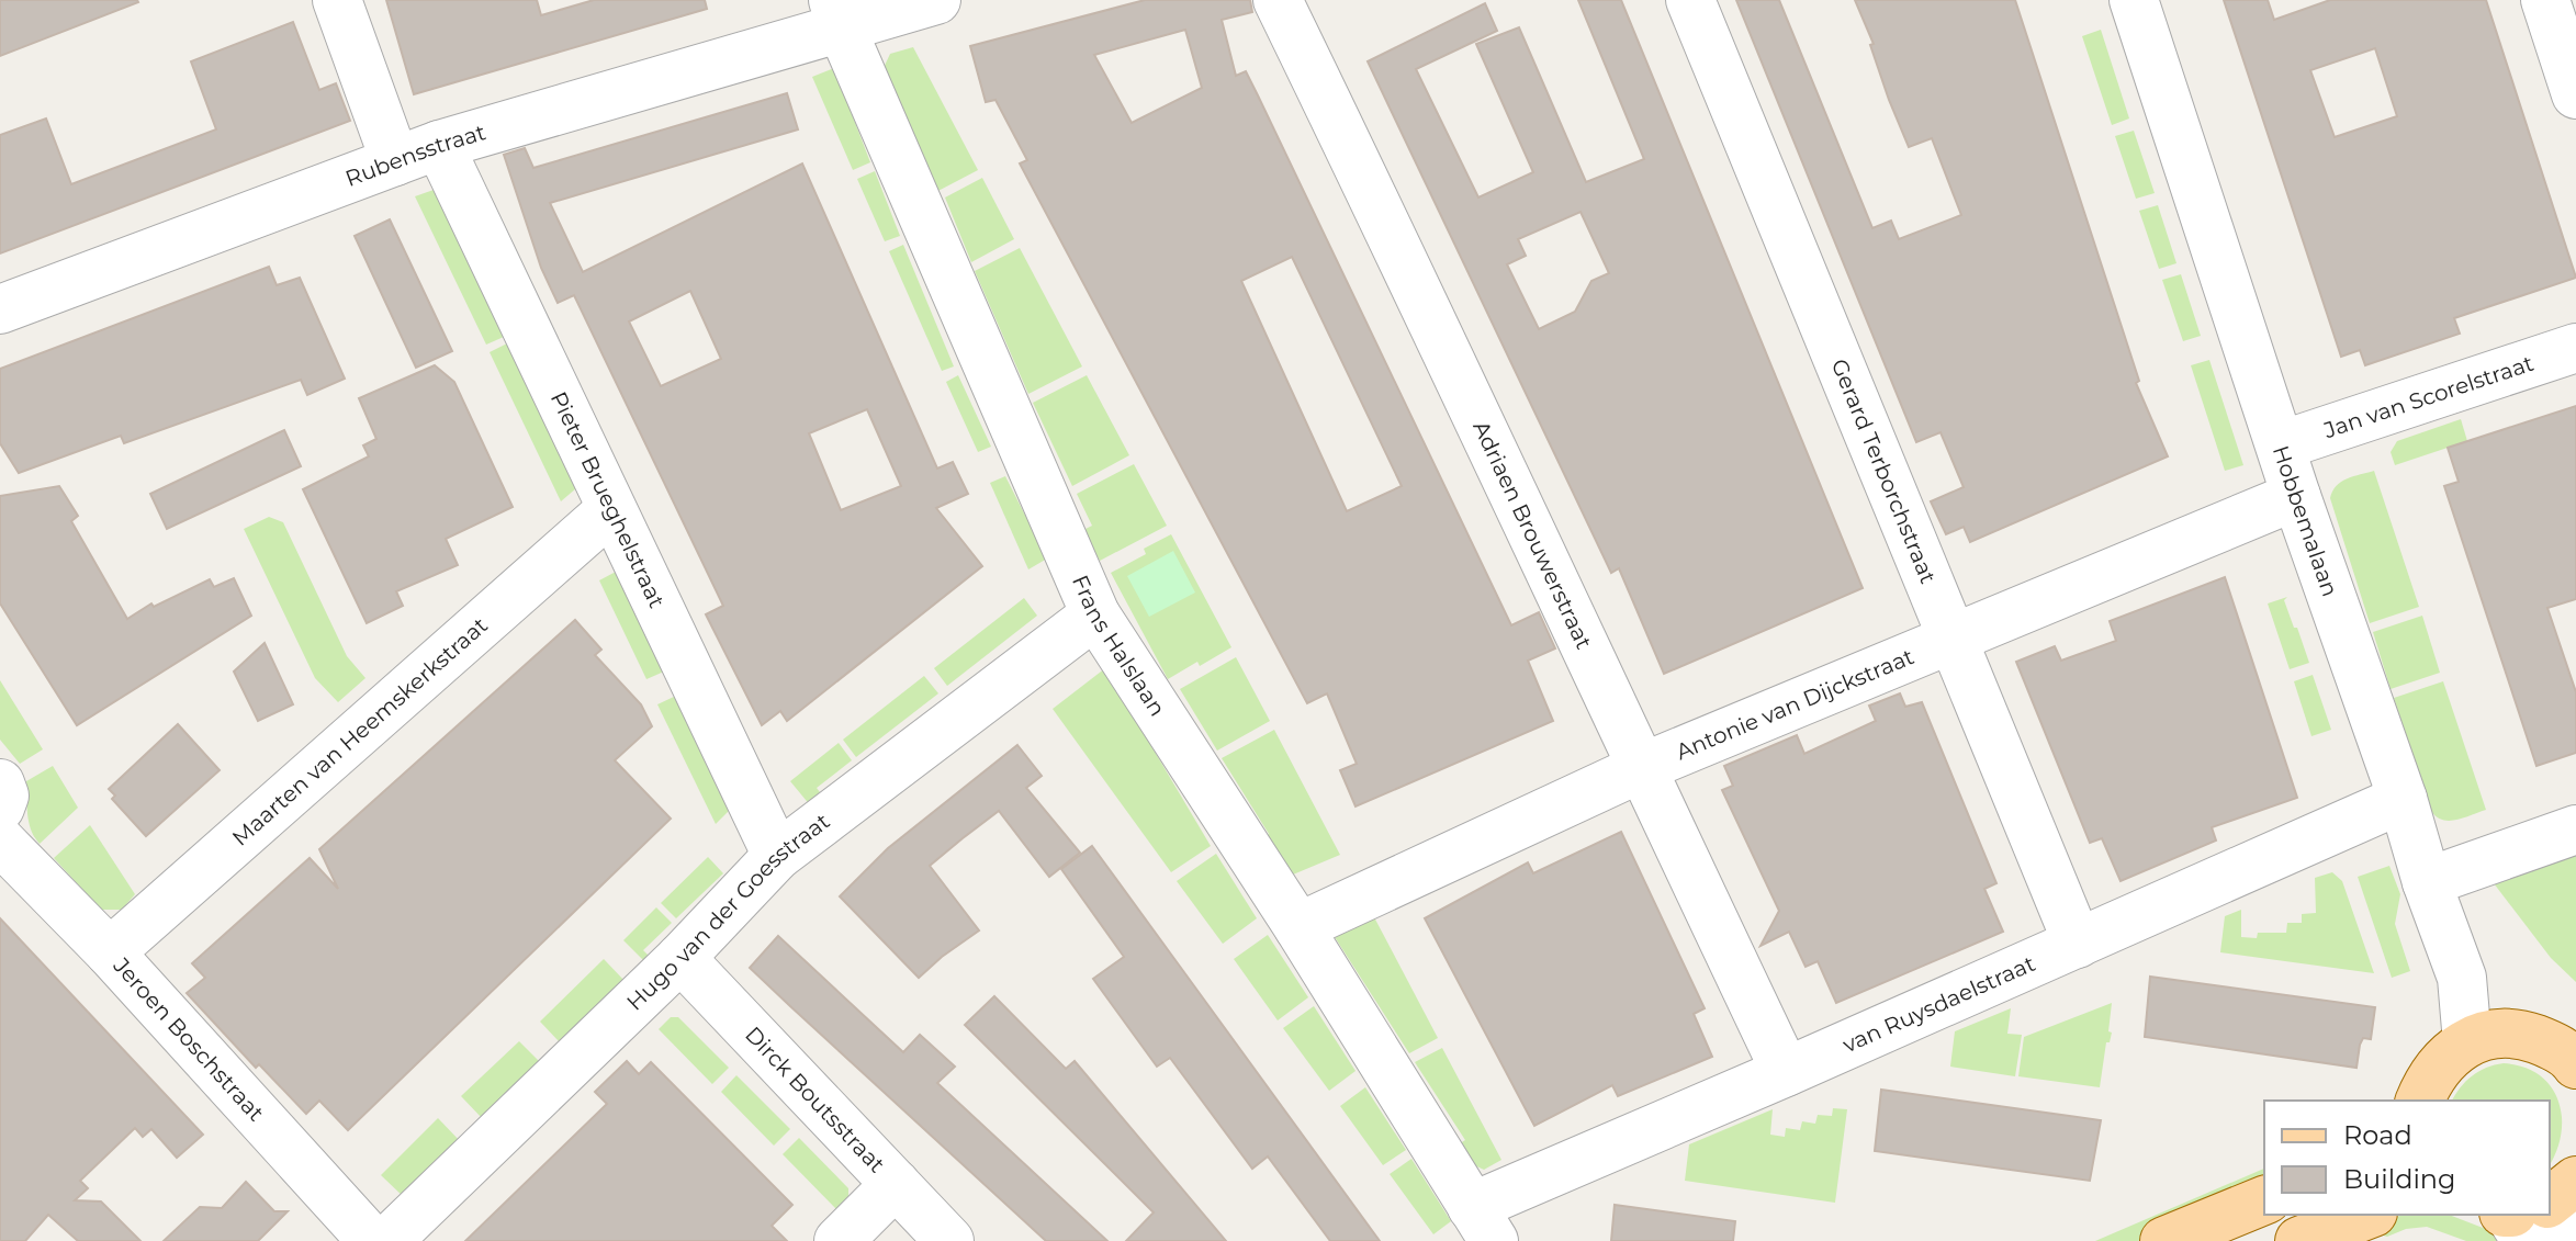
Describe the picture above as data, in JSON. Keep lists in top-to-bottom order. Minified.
{"streets":{"street":["Rubensstraat","Jan van Scorelstraat","Gerard Terborchstraat","Pieter Brueghelstraat","Hobbemalaan","Adriaen Brouwerstraat","Frans Halslaan","Antonie van Dijckstraat","Maarten van Heemskerkstraat","Hugo van der Goesstraat","van Ruysdaelstraat","Jeroen Boschstraat","Dirck Boutsstraat"]},"crossings":[["Rubensstraat","Pieter Brueghelstraat"],["Rubensstraat","Frans Halslaan"],["Jan van Scorelstraat","Hobbemalaan"],["Gerard Terborchstraat","Antonie van Dijckstraat"],["Gerard Terborchstraat","van Ruysdaelstraat"],["Pieter Brueghelstraat","Maarten van Heemskerkstraat"],["Pieter Brueghelstraat","Hugo van der Goesstraat"],["Hobbemalaan","Antonie van Dijckstraat"],["Hobbemalaan","van Ruysdaelstraat"],["Adriaen Brouwerstraat","Antonie van Dijckstraat"],["Adriaen Brouwerstraat","van Ruysdaelstraat"],["Frans Halslaan","Antonie van Dijckstraat"],["Frans Halslaan","Hugo van der Goesstraat"],["Frans Halslaan","van Ruysdaelstraat"],["Maarten van Heemskerkstraat","Jeroen Boschstraat"],["Hugo van der Goesstraat","Dirck Boutsstraat"]],"legend":["Road","Building"]}
